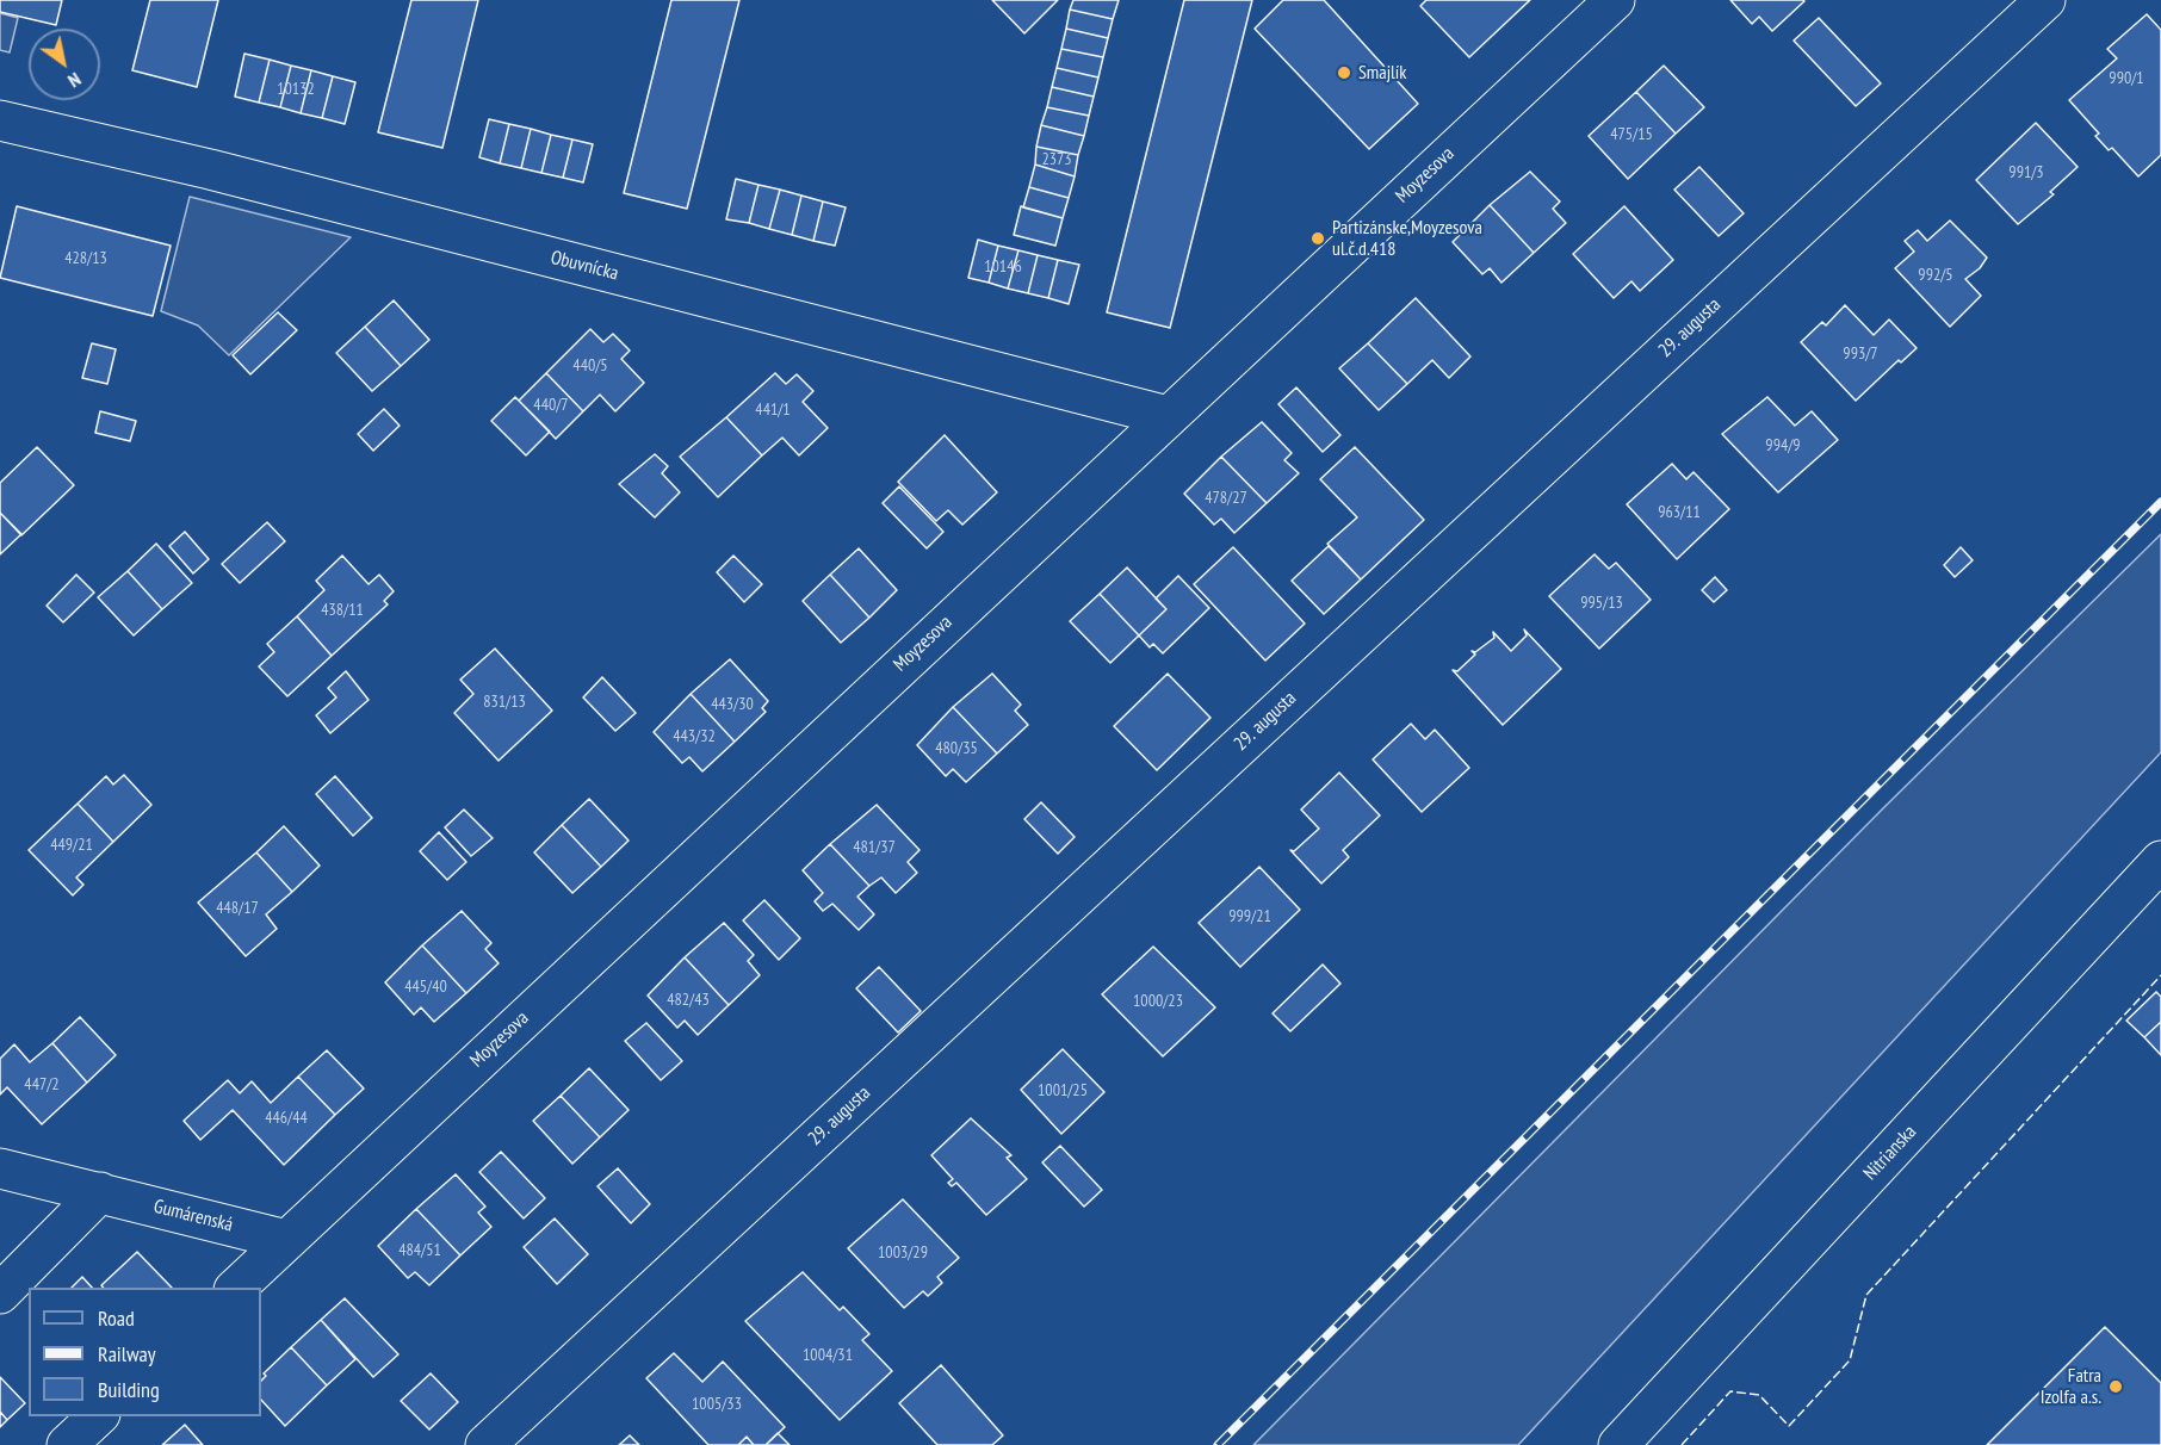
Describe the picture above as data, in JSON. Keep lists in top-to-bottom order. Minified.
{"streets":{"street":["Moyzesova","Obuvnícka","29. augusta","Nitrianska","Gumárenská"]},"crossings":[["Moyzesova","Obuvnícka"],["Moyzesova","Gumárenská"]],"places":["Smajlík","Partizánske,Moyzesova ul.č.d.418","Fatra Izolfa a.s."],"house_numbers":["990/1","10132","475/15","2373","991/3","428/13","10146","992/5","993/7","440/5","440/7","441/1","994/9","478/27","963/11","995/13","438/11","831/13","443/30","443/32","480/35","449/21","481/37","448/17","999/21","445/40","482/43","1000/23","447/2","1001/25","446/44","484/51","1003/29","1004/31","1005/33"],"legend":["Road","Railway","Building"],"north":"bottom right"}
